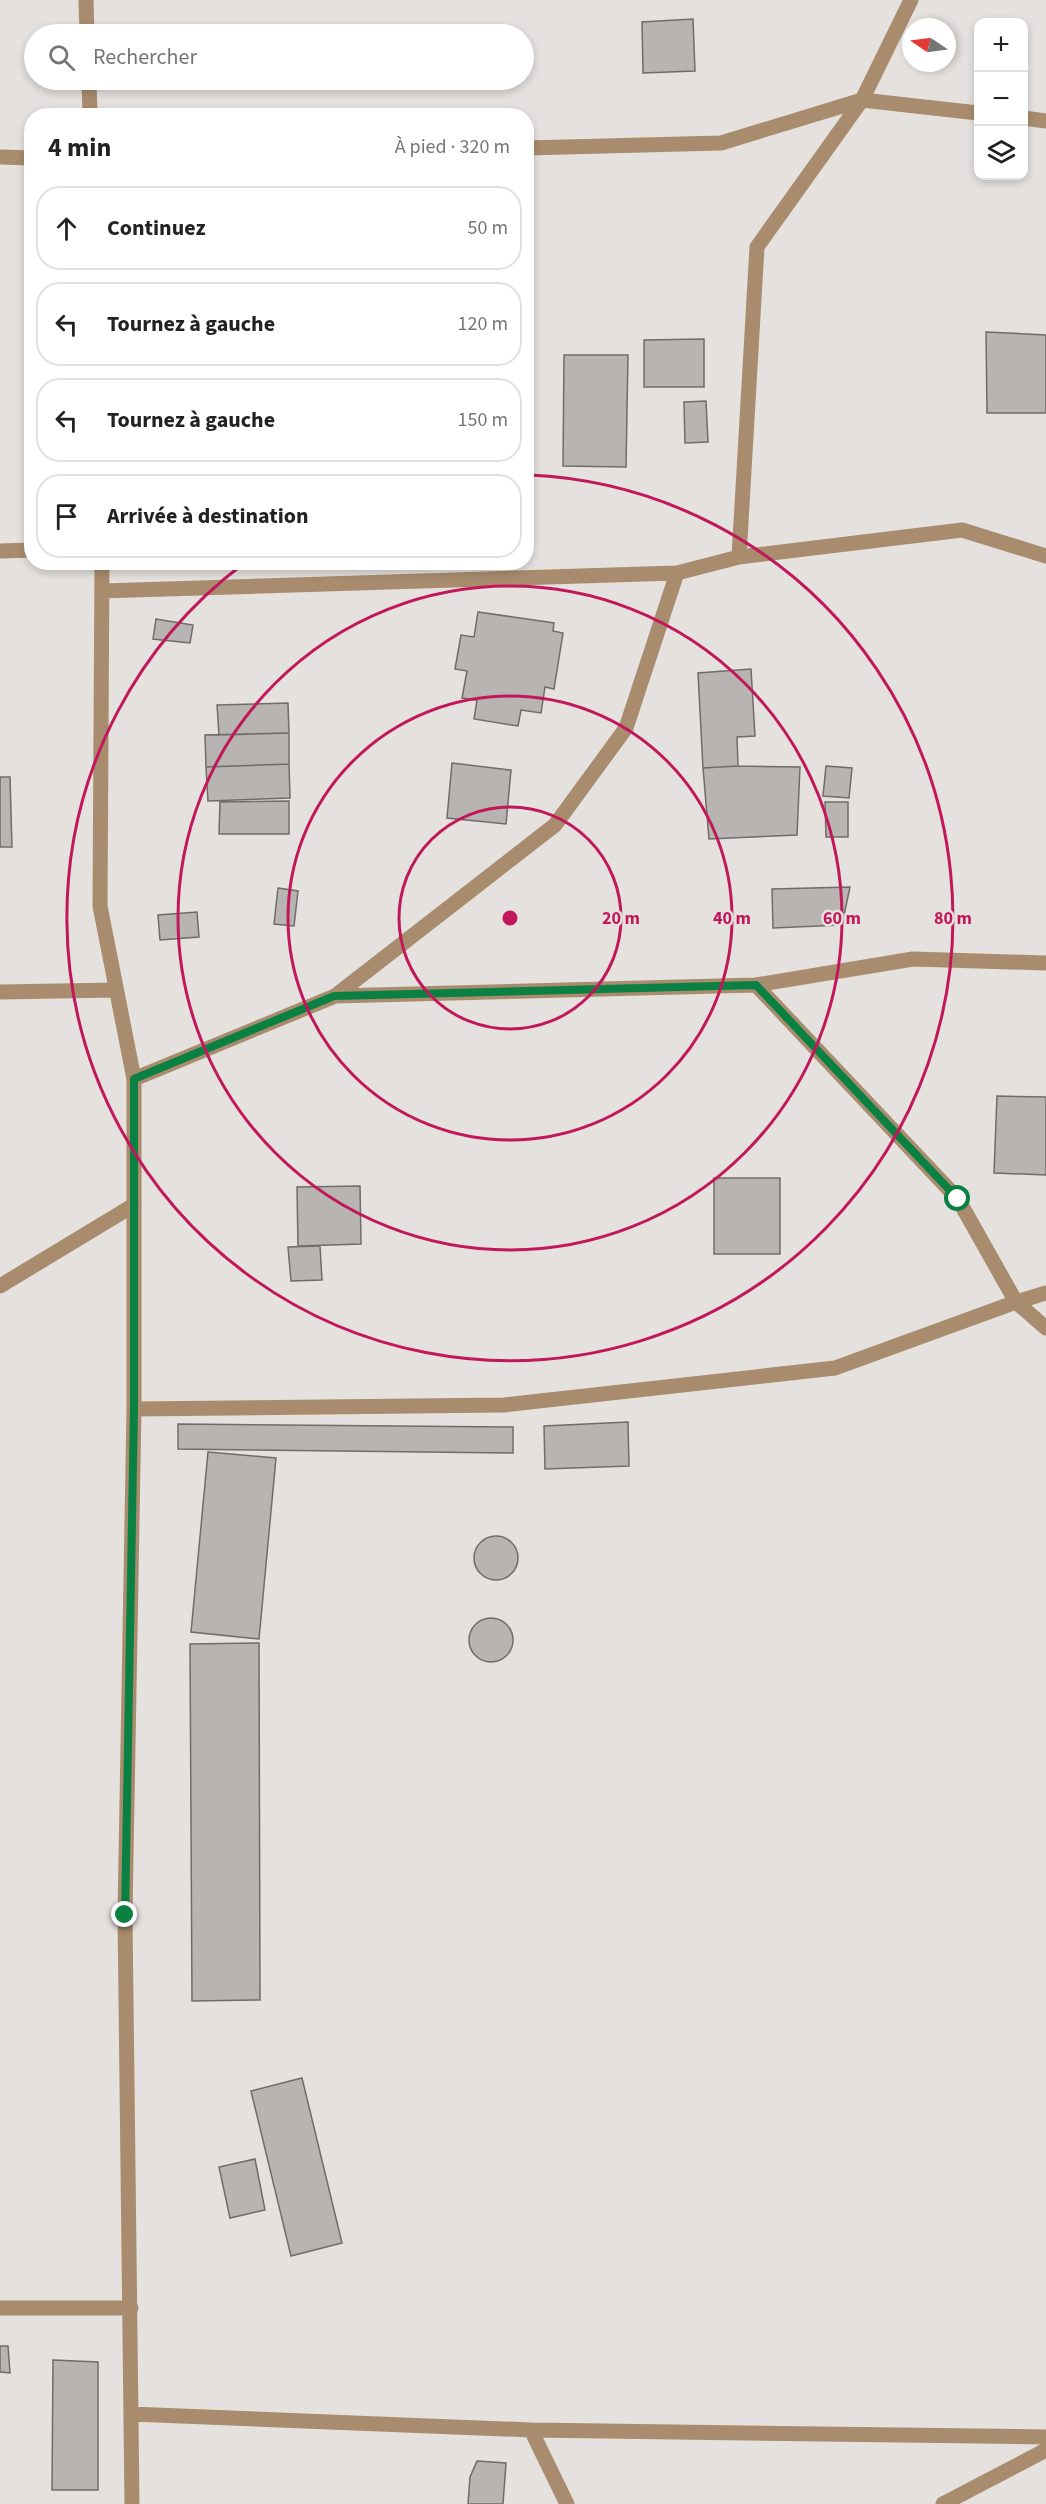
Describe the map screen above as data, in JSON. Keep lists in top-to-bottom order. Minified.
{"north":"left","page":{"map_buttons":["+","−"],"search":"Rechercher","heading":["4 min","À pied · 320 m"],"list":[["Continuez","50 m"],["Tournez à gauche","120 m"],["Tournez à gauche","150 m"],"Arrivée à destination"]},"rings":["20 m","40 m","60 m","80 m"]}
